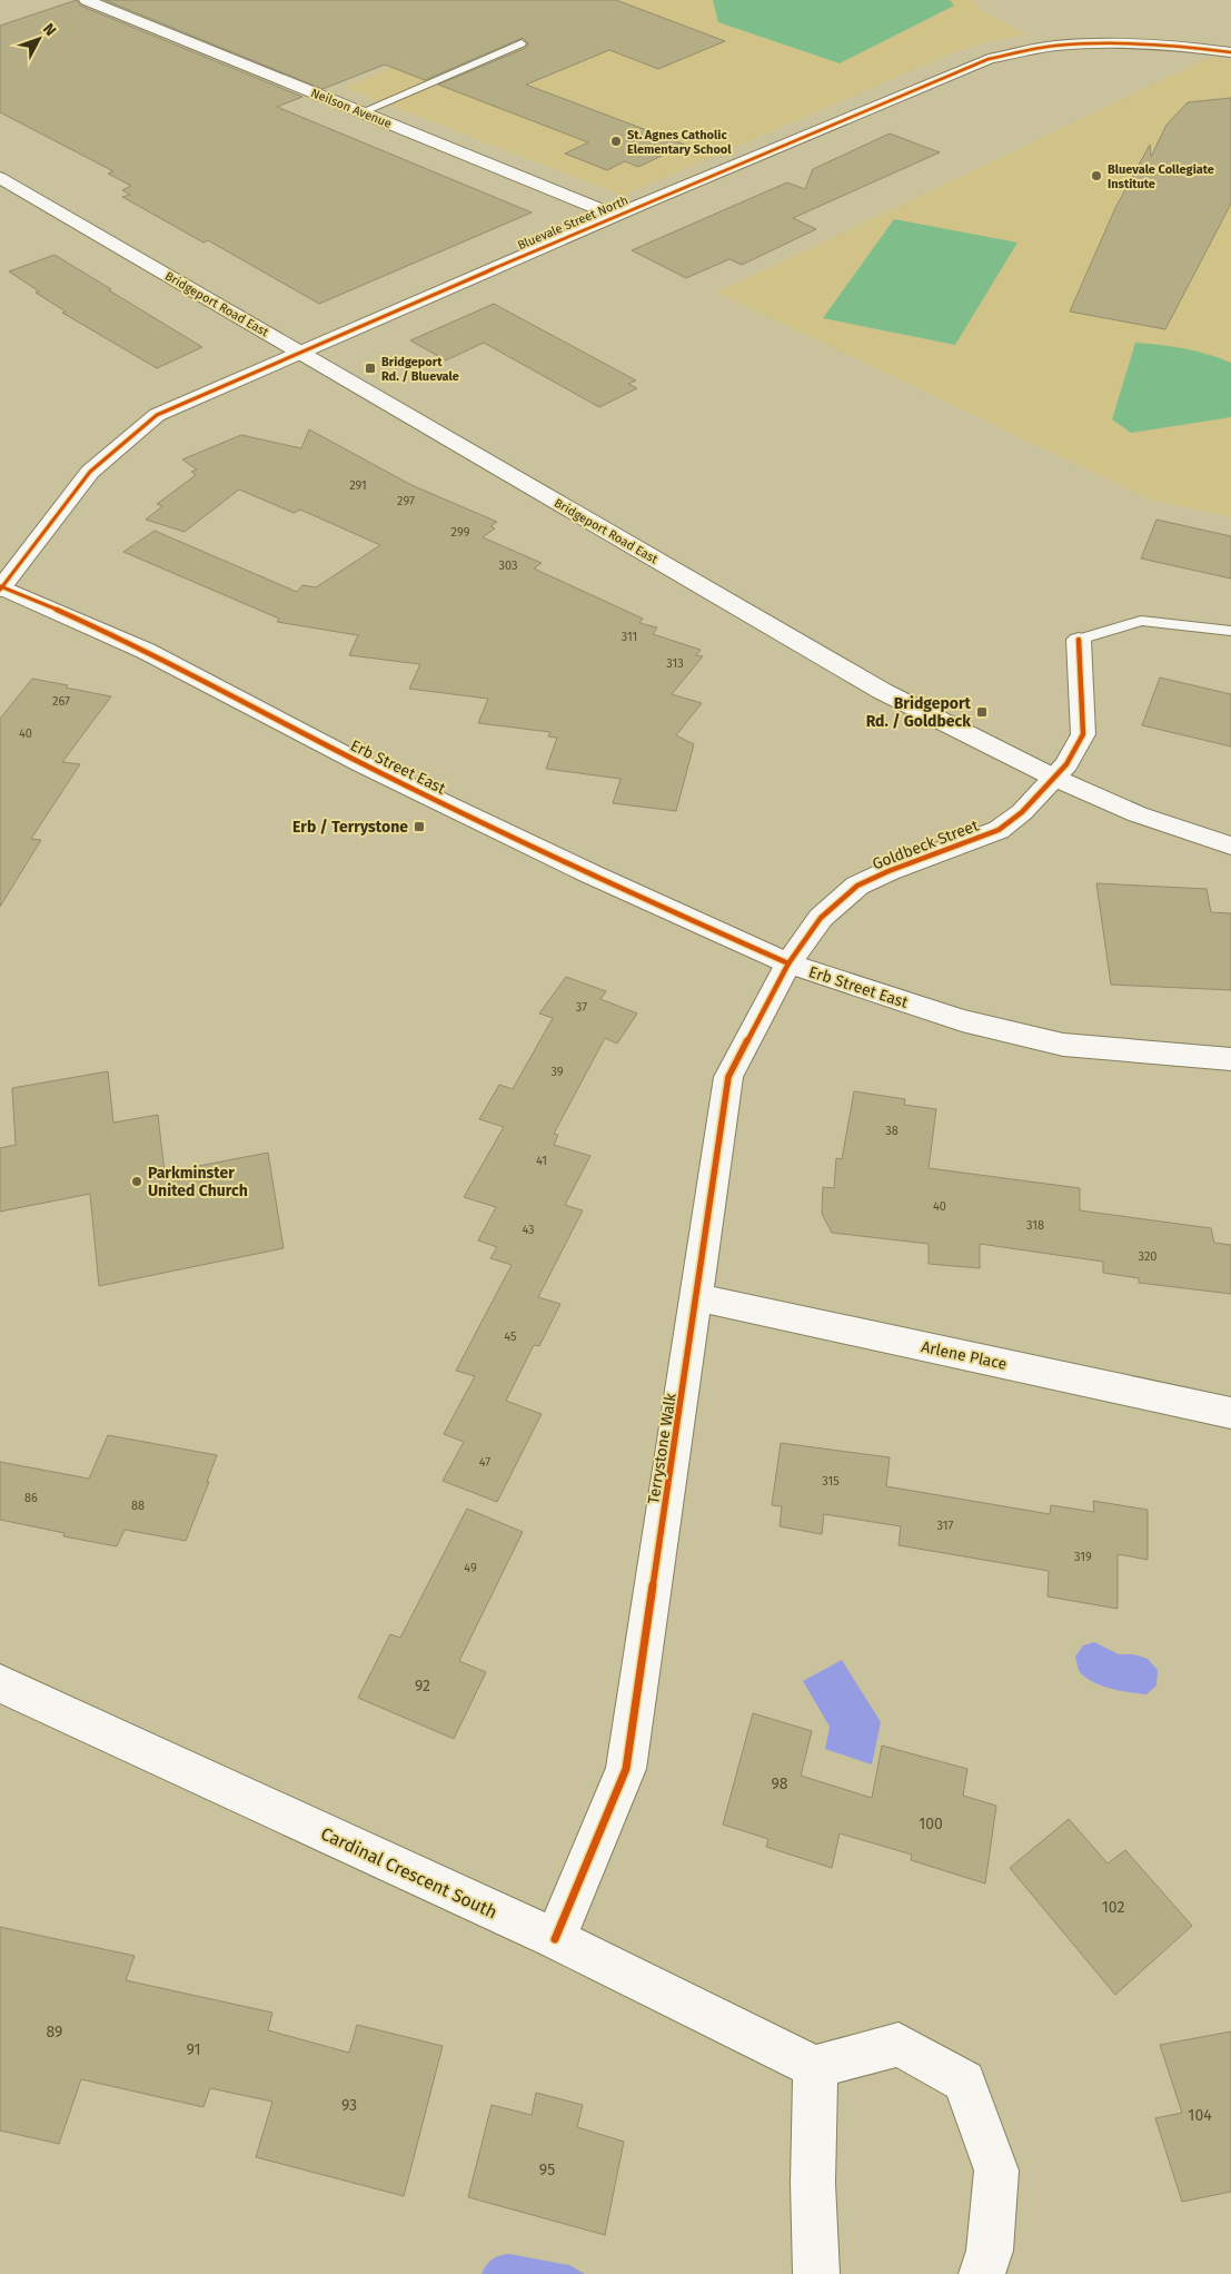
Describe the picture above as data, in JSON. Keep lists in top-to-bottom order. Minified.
{"streets":{"street":["Neilson Avenue","Bluevale Street North","Bridgeport Road East","Erb Street East","Goldbeck Street","Arlene Place","Terrystone Walk","Cardinal Crescent South"]},"crossings":[["Neilson Avenue","Bluevale Street North"],["Bluevale Street North","Bridgeport Road East"],["Bluevale Street North","Erb Street East"],["Bridgeport Road East","Goldbeck Street"],["Erb Street East","Goldbeck Street"],["Erb Street East","Terrystone Walk"],["Goldbeck Street","Terrystone Walk"],["Arlene Place","Terrystone Walk"],["Terrystone Walk","Cardinal Crescent South"]],"places":{"other":["St. Agnes Catholic Elementary School","Bluevale Collegiate Institute","Parkminster United Church"],"transit":["Bridgeport Rd. / Bluevale","Bridgeport Rd. / Goldbeck","Erb / Terrystone"]},"house_numbers":["291","297","299","303","311","313","267","40","37","39","38","41","40","318","43","320","45","47","315","86","88","317","319","49","92","98","100","102","89","91","93","104","95"],"north":"top right"}
